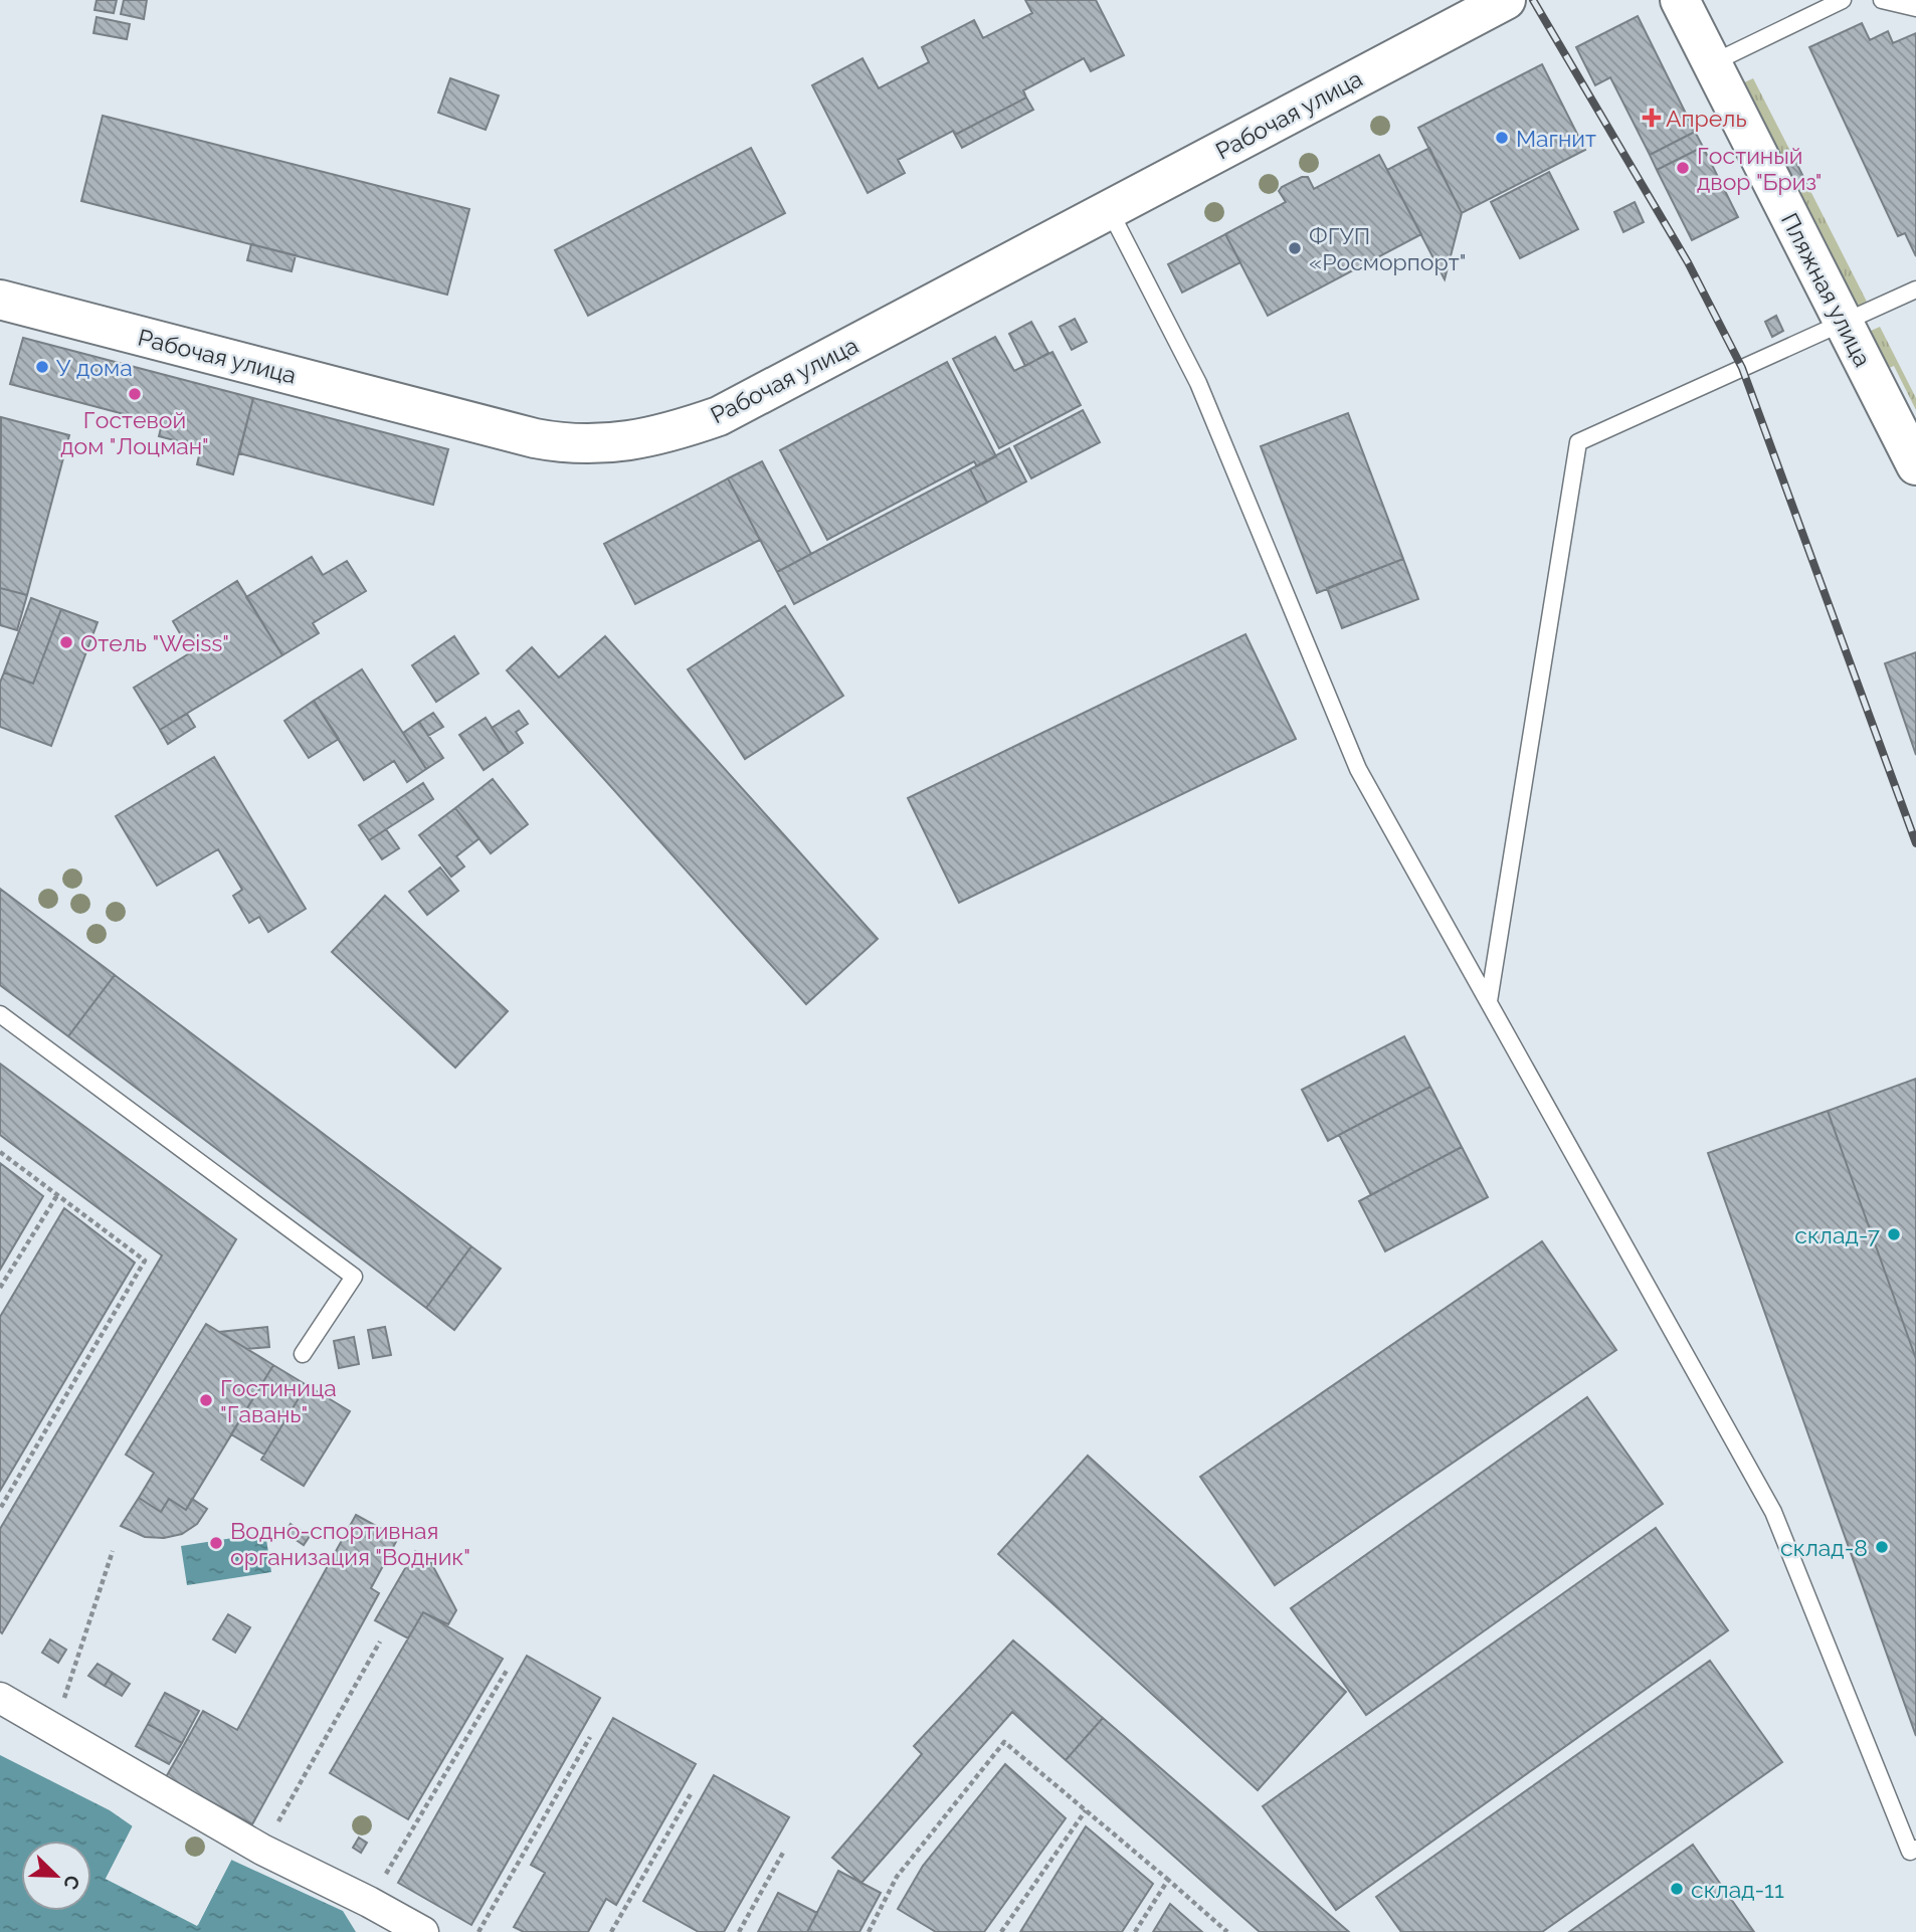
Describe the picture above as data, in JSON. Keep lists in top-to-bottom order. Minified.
{"streets":{"street":["Рабочая улица","Пляжная улица"]},"places":{"health":["Апрель"],"other":["Магнит","Гостиный двор \"Бриз\"","ФГУП «Росморпорт\"","У дома","Гостевой дом \"Лоцман\"","Отель \"Weiss\"","склад-7","Гостиница \"Гавань\"","Водно-спортивная организация \"Водник\"","склад-8","склад-11"]},"north":"bottom right"}
